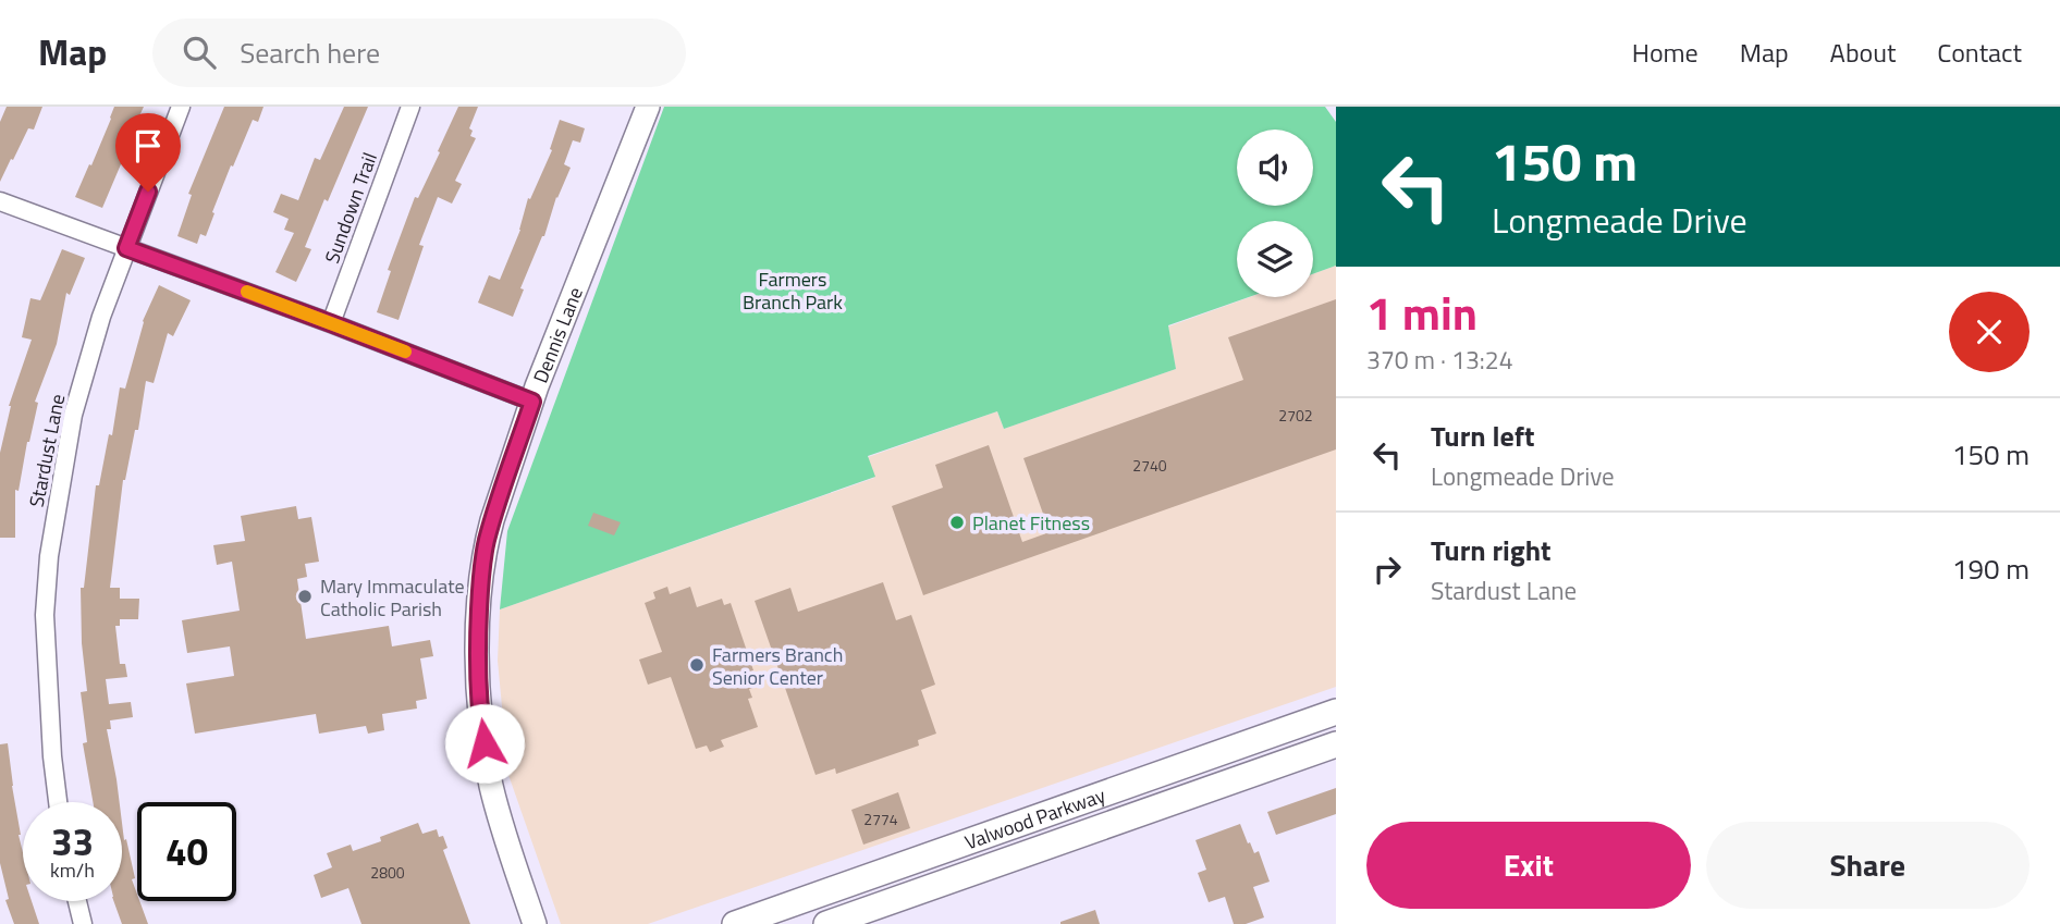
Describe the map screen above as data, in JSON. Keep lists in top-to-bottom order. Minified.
{"streets":{"main road":["Valwood Parkway"],"street":["Sundown Trail","Dennis Lane","Stardust Lane"]},"parks":["Farmers Branch Park"],"places":["Planet Fitness","Mary Immaculate Catholic Parish","Farmers Branch Senior Center"],"house_numbers":["2702","2740","2774","2800"],"page":{"header":"Map","search":"Search here","nav":["Home","Map","About","Contact"],"turn":["150 m","Longmeade Drive"],"heading":["1 min","370 m · 13:24"],"list":[{"name":"Turn left","note":"Longmeade Drive","value":"150 m"},{"name":"Turn right","note":"Stardust Lane","value":"190 m"}],"speed":"33 km/h","limit":"40","buttons":["Exit","Share"]}}
